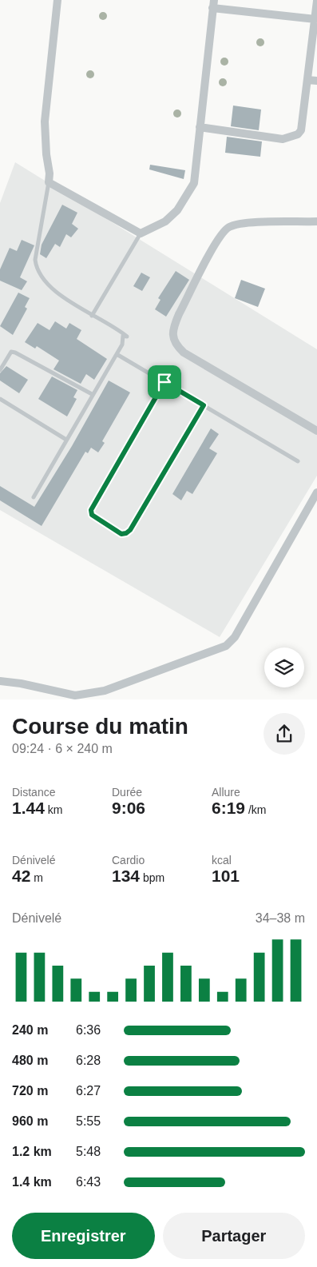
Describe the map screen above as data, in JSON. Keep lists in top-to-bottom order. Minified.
{"page":{"heading":["Course du matin","09:24 · 6 × 240 m"],"stats":[["Distance","1.44 km"],["Durée","9:06"],["Allure","6:19 /km"],["Dénivelé","42 m"],["Cardio","134 bpm"],["kcal","101"]],"chart":["Dénivelé","34–38 m"],"list":[{"name":"240 m","note":"6:36"},{"name":"480 m","note":"6:28"},{"name":"720 m","note":"6:27"},{"name":"960 m","note":"5:55"},{"name":"1.2 km","note":"5:48"},{"name":"1.4 km","note":"6:43"}],"buttons":["Enregistrer","Partager"]}}
